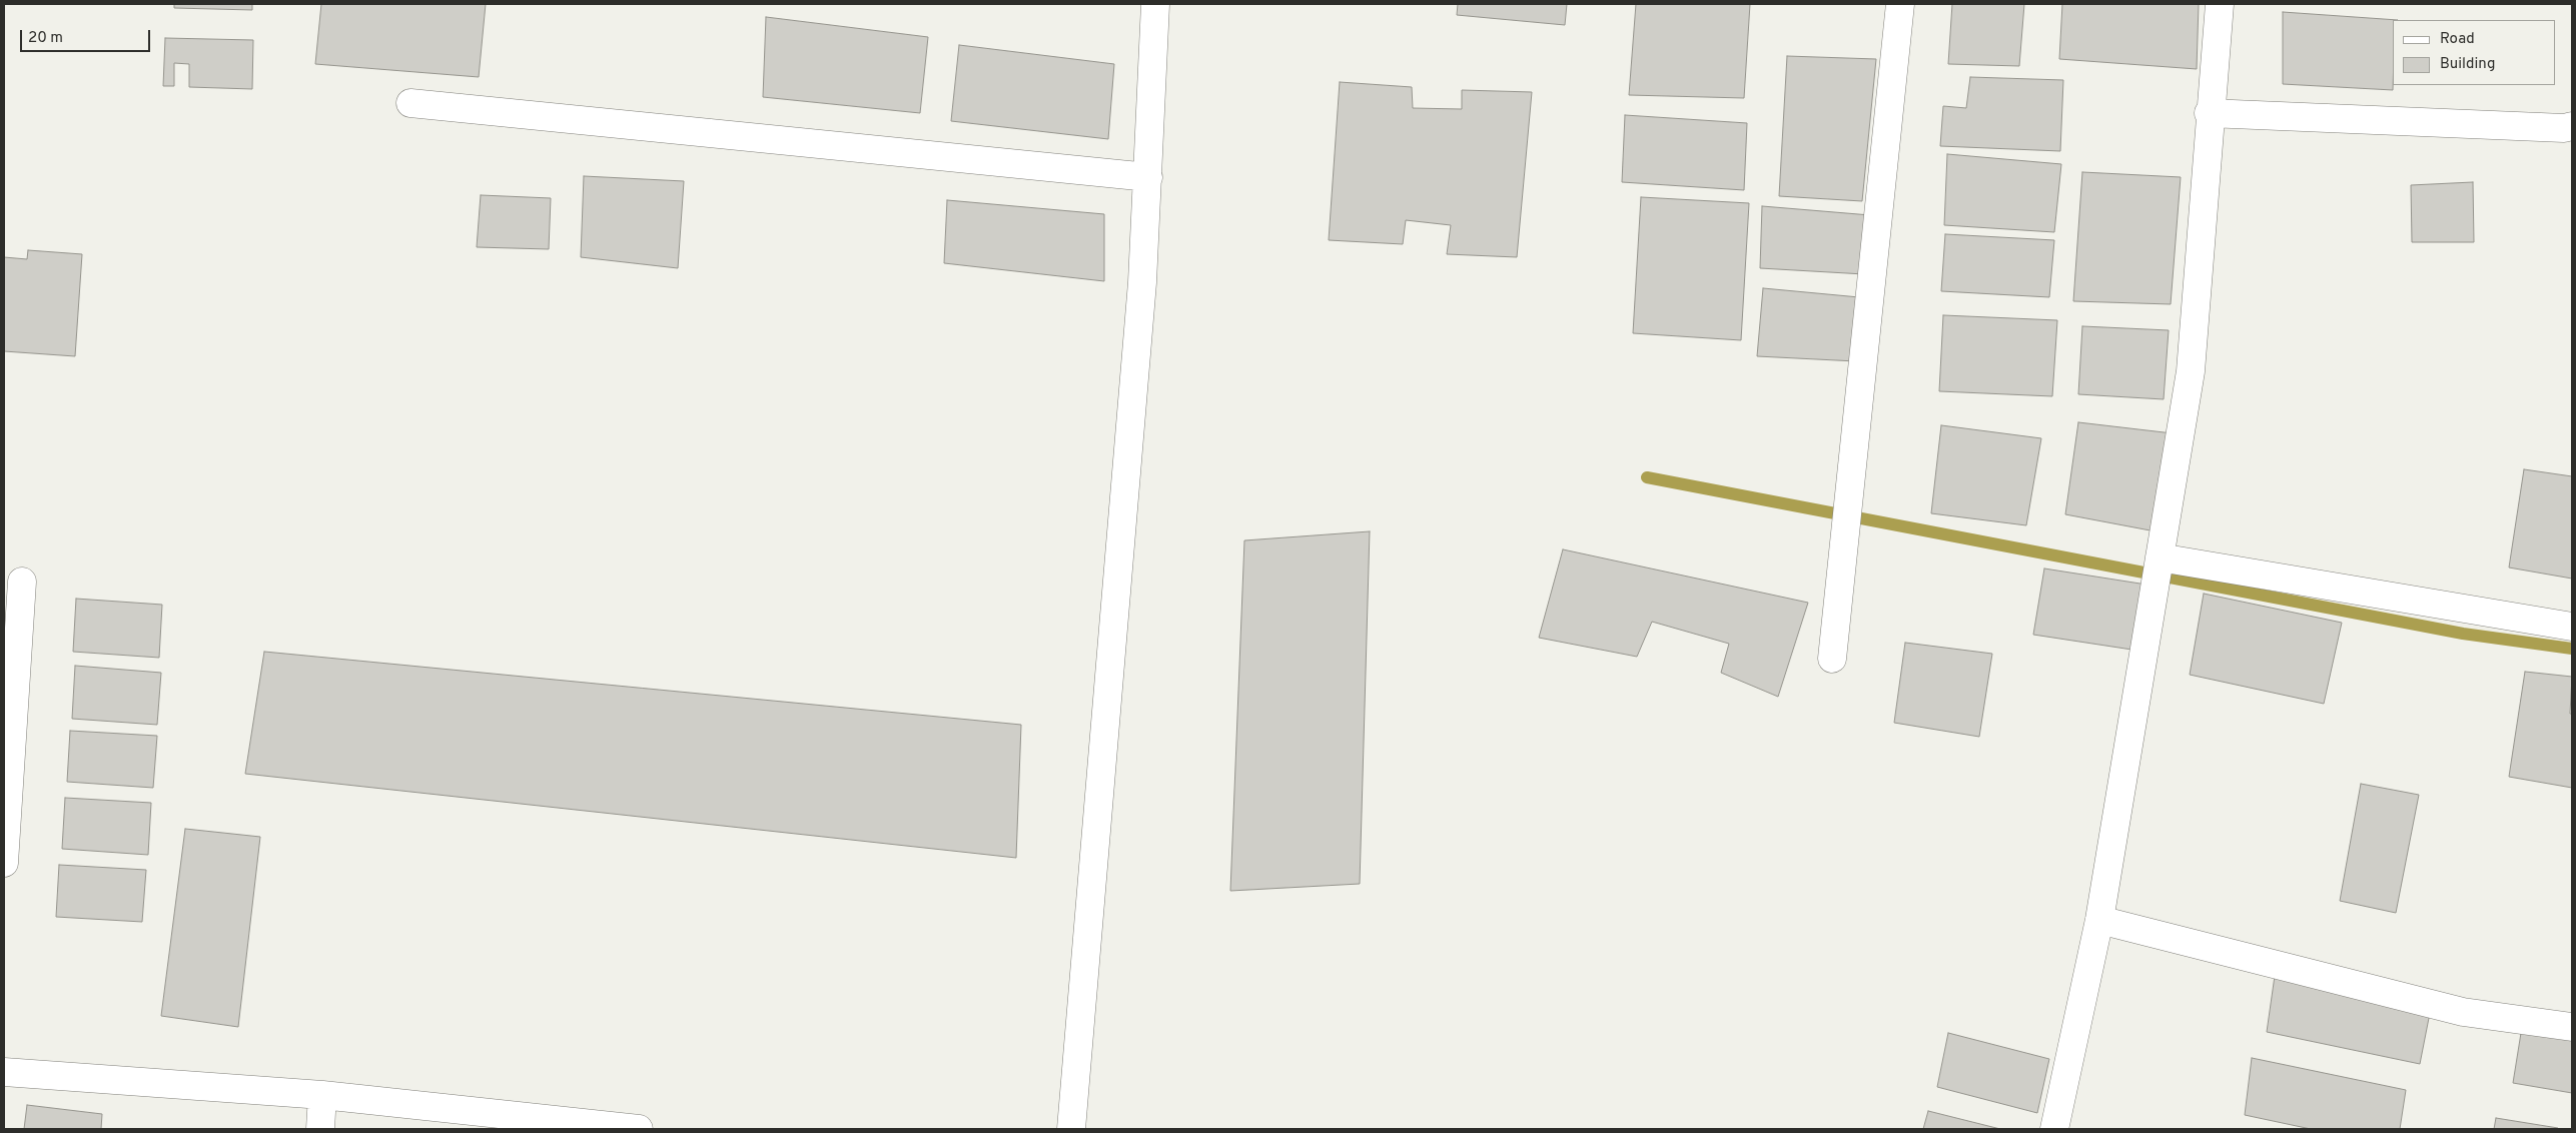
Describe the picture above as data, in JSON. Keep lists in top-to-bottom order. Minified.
{"legend":["Road","Building"],"scale_bar":"20 m"}
